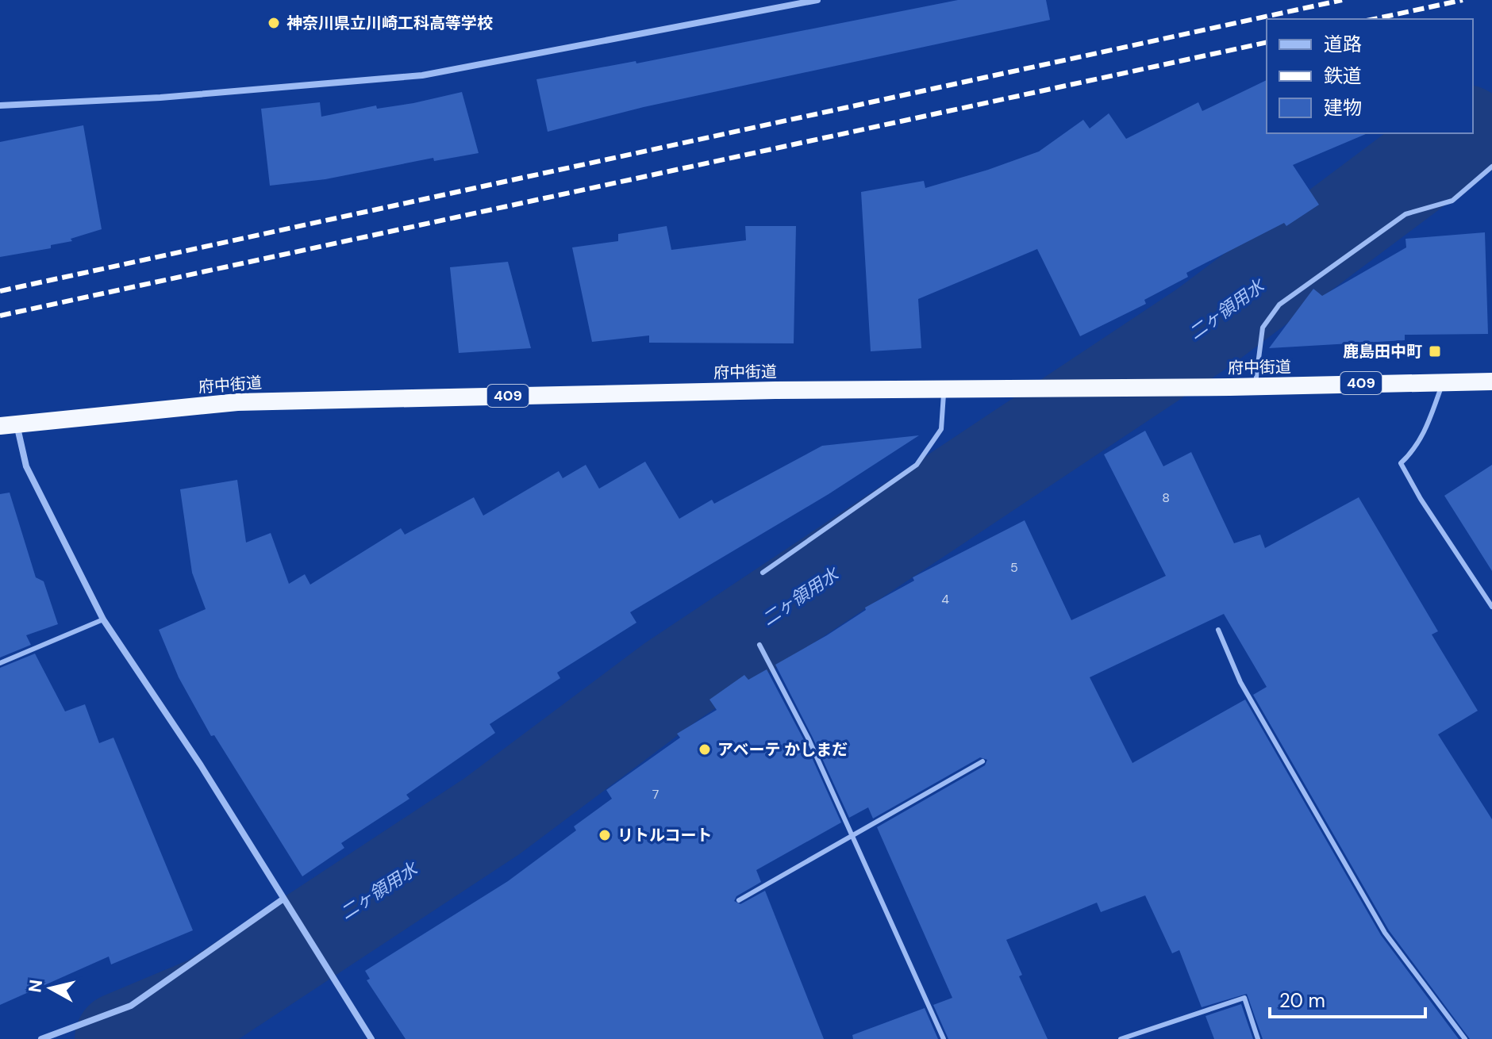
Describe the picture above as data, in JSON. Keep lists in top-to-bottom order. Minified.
{"streets":{"highway":["府中街道","409"]},"water":["二ヶ領用水"],"places":{"other":["神奈川県立川崎工科高等学校","アベーテ かしまだ","リトルコート"],"transit":["鹿島田中町"]},"house_numbers":["8","5","4","7"],"legend":["道路","鉄道","建物"],"scale_bar":"20 m","north":"left"}
